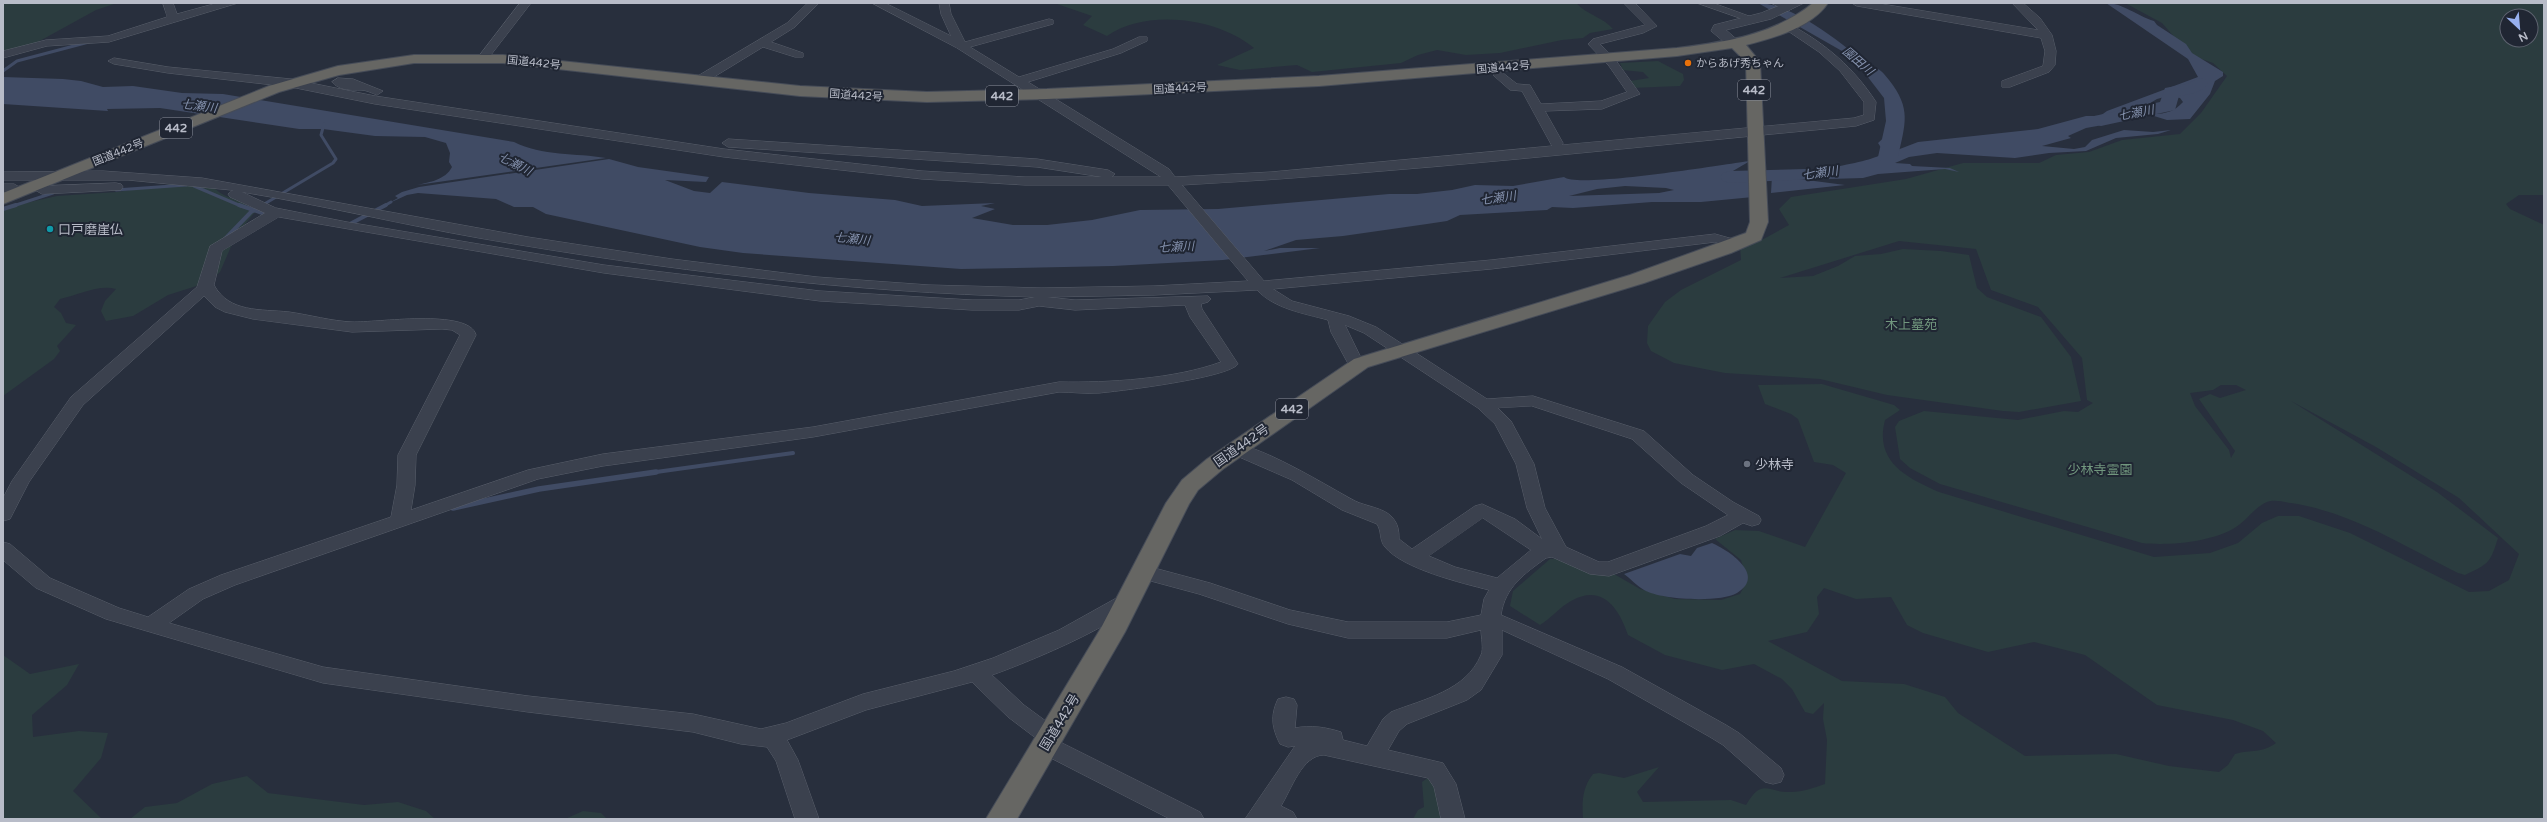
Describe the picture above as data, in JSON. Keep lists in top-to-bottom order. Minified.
{"streets":{"highway":["国道442号","442"]},"water":["園田川","七瀬川"],"parks":["木上墓苑","少林寺霊園"],"places":["からあげ秀ちゃん","口戸磨崖仏","少林寺"],"north":"bottom right"}
